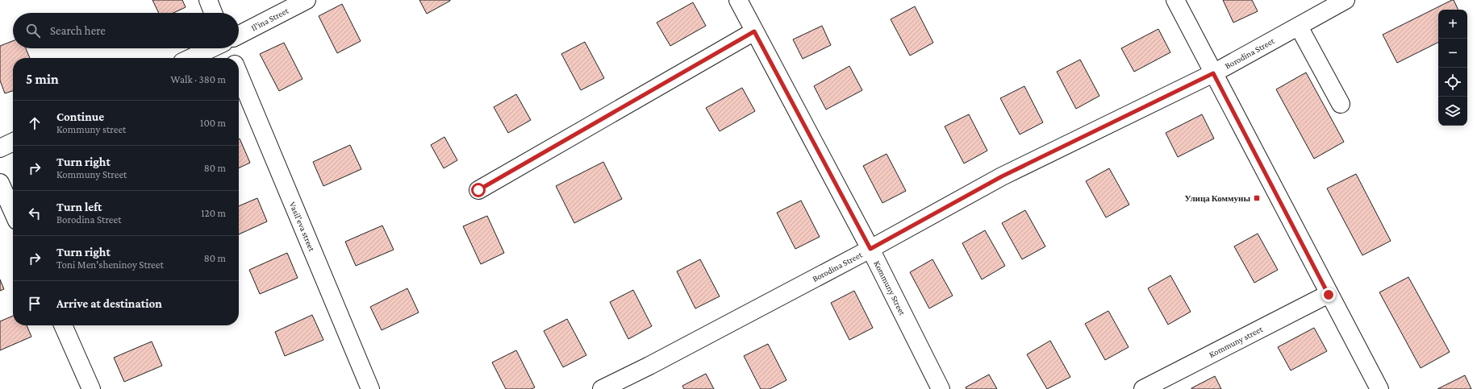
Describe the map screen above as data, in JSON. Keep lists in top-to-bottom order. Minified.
{"streets":{"street":["Il'ina Street","Borodina Street","Vasil'eva street","Kommuny Street","Kommuny street"]},"crossings":[["Borodina Street","Kommuny Street"]],"places":{"transit":["Улица Коммуны"]},"page":{"map_buttons":["+","−"],"search":"Search here","heading":["5 min","Walk · 380 m"],"list":[["Continue","Kommuny street","100 m"],["Turn right","Kommuny Street","80 m"],["Turn left","Borodina Street","120 m"],["Turn right","Toni Men'sheninoy Street","80 m"],"Arrive at destination"]}}
